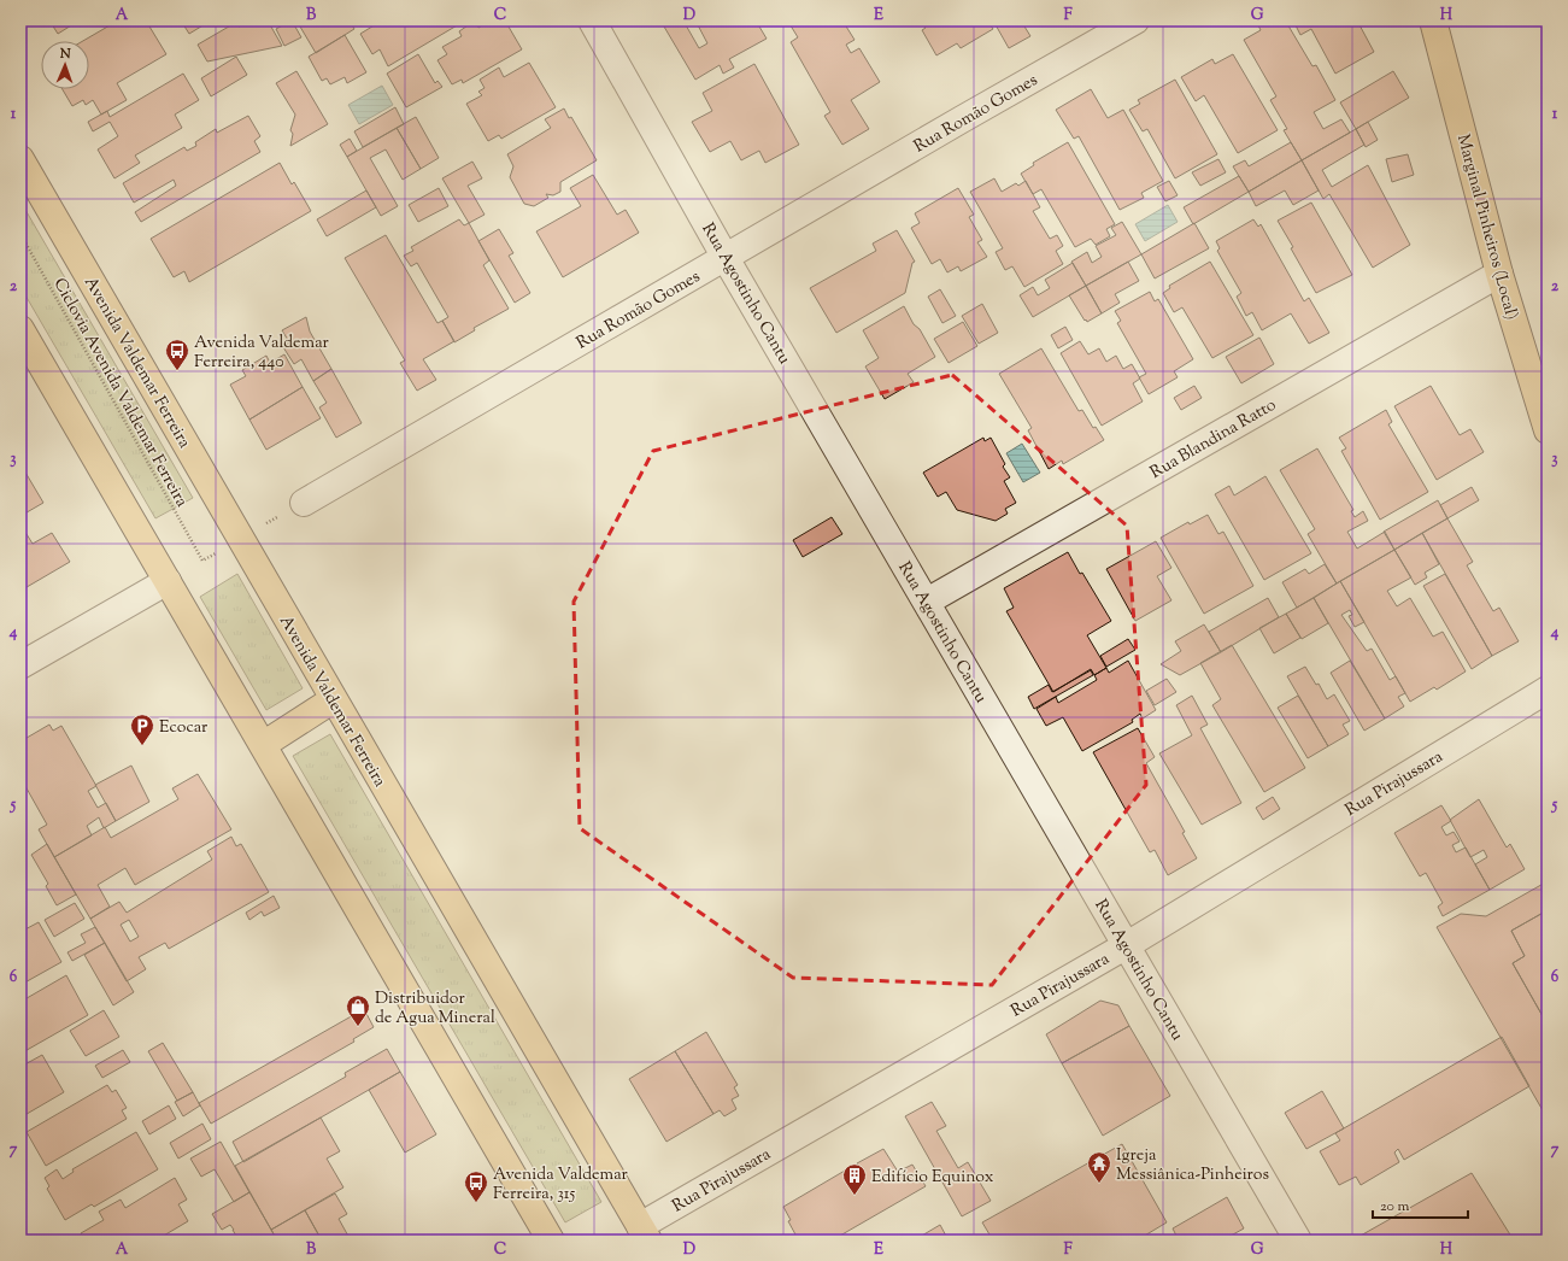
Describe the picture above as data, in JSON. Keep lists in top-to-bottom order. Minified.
{"streets":{"main road":["Marginal Pinheiros (Local)","Avenida Valdemar Ferreira"],"street":["Rua Romão Gomes","Rua Agostinho Cantu","Rua Blandina Ratto","Rua Pirajussara"],"path":["Ciclovia Avenida Valdemar Ferreira"]},"crossings":[["Rua Romão Gomes","Rua Agostinho Cantu"],["Marginal Pinheiros (Local)","Rua Blandina Ratto"],["Rua Agostinho Cantu","Rua Blandina Ratto"],["Rua Agostinho Cantu","Rua Pirajussara"],["Avenida Valdemar Ferreira","Rua Pirajussara"]],"places":{"bus stop":["Avenida Valdemar Ferreira, 440","Avenida Valdemar Ferreira, 315"],"parking":["Ecocar"],"shop":["Distribuidor de Agua Mineral"],"temple":["Igreja Messiânica-Pinheiros"],"building":["Edifício Equinox"]},"scale_bar":"20 m","north":"top","grid":{"columns":["A","B","C","D","E","F","G","H"],"rows":["1","2","3","4","5","6","7"]}}
